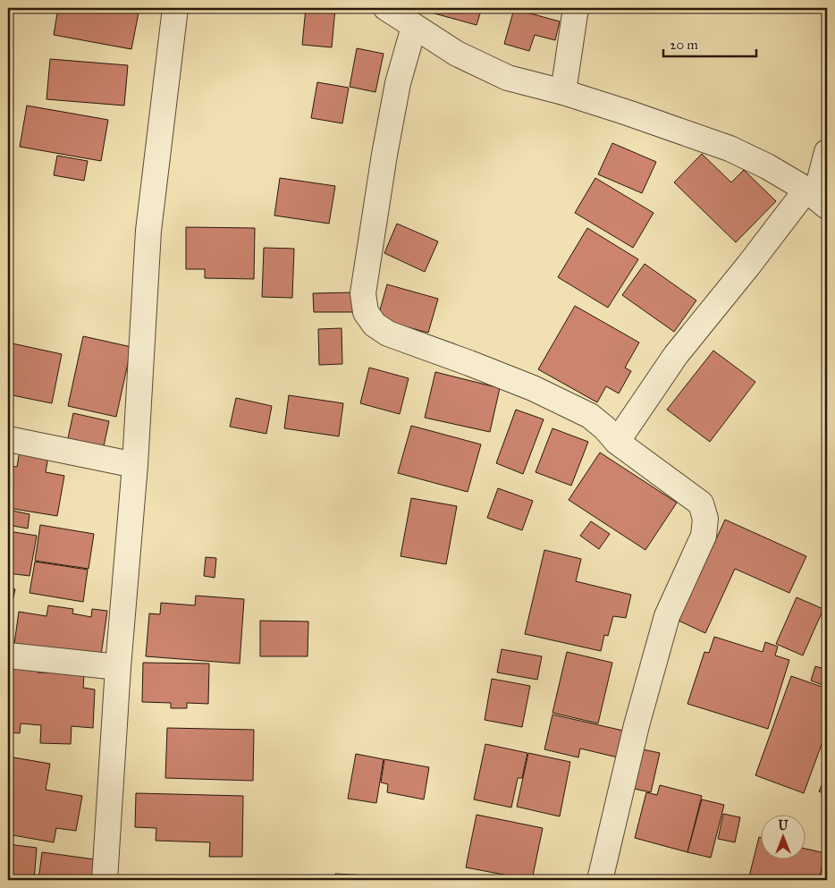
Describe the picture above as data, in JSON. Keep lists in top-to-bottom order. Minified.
{"scale_bar":"20 m","north":"top"}
